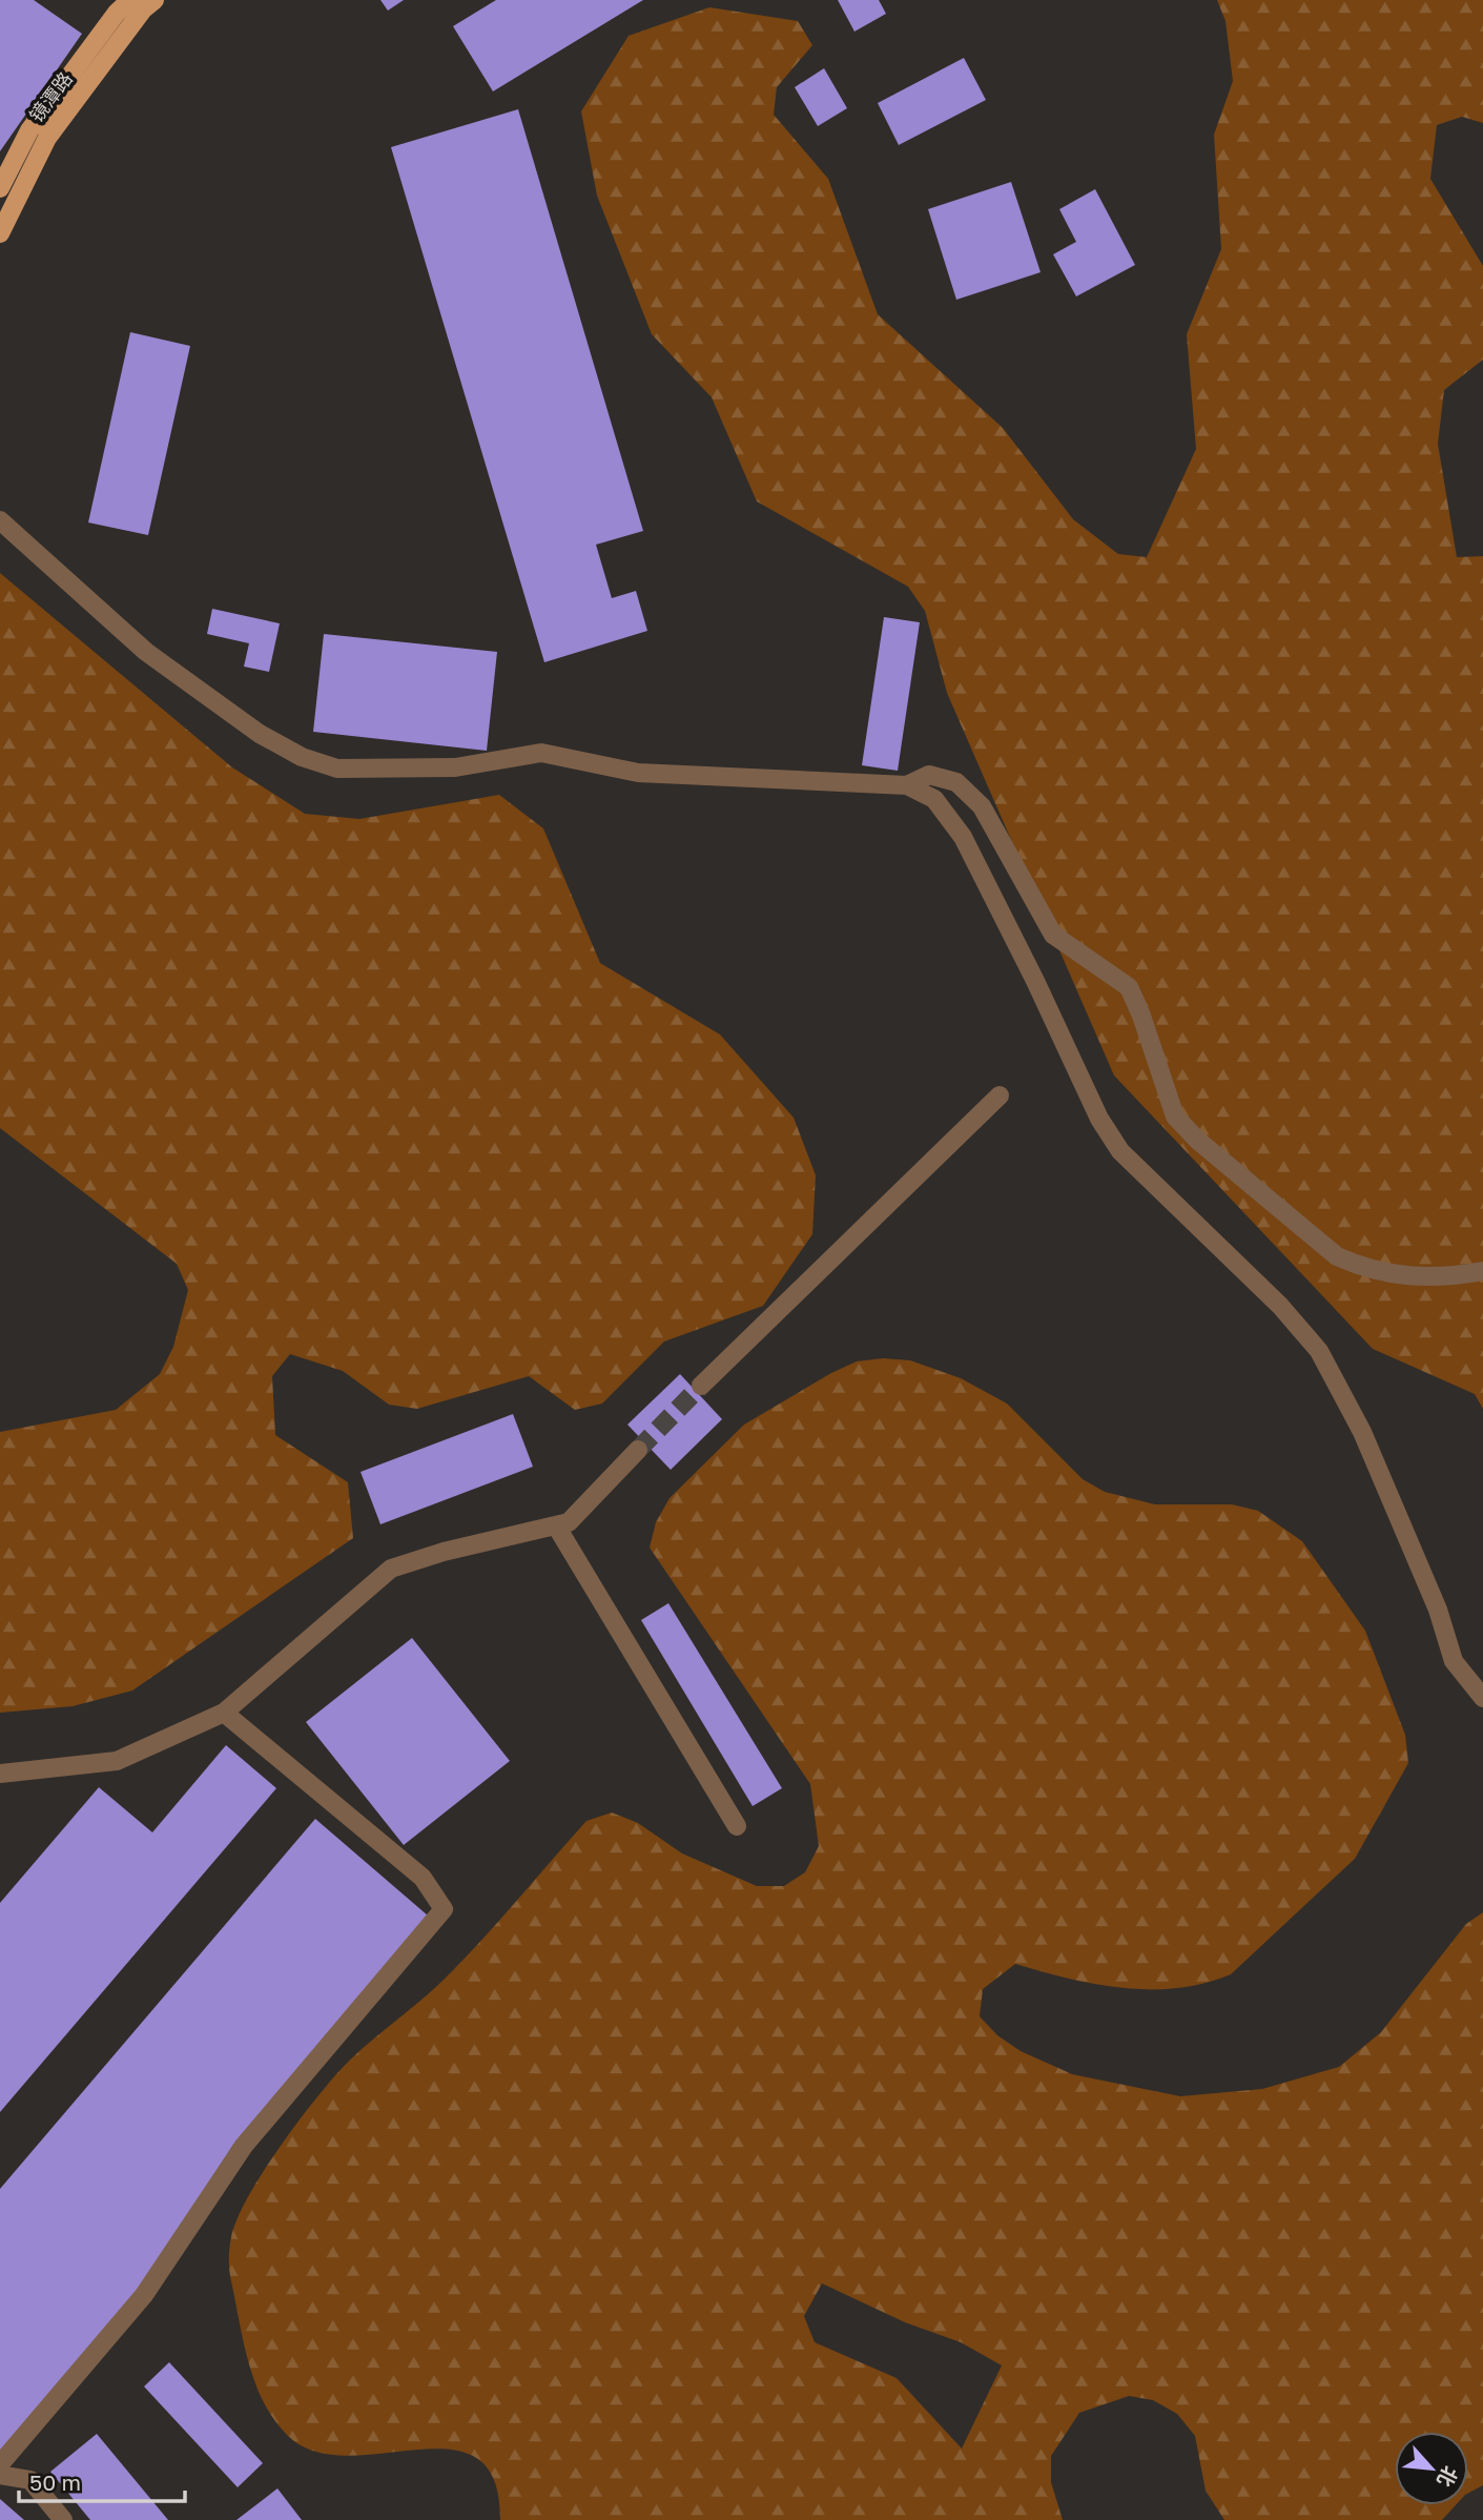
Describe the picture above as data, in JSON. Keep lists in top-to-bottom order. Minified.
{"streets":{"main road":["镜潭路"]},"scale_bar":"50 m","north":"bottom right"}
